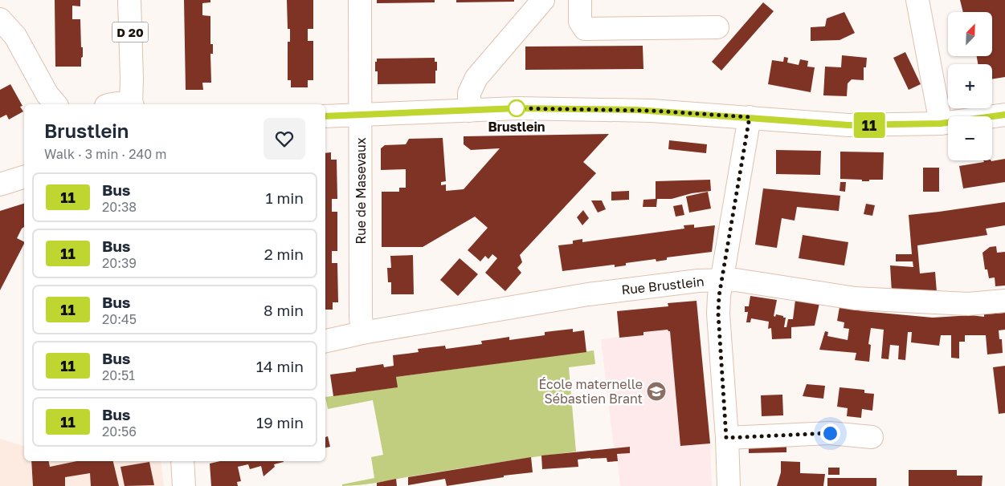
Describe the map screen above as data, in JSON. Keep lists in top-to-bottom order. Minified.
{"streets":{"street":["D 20","Rue de Masevaux","Rue Brustlein"]},"crossings":[["Rue de Masevaux","Rue Brustlein"]],"places":{"other":["Brustlein"],"school or university":["École maternelle Sébastien Brant"]},"lines":["bus line 11"],"north":"top right","page":{"on_map":"11","map_buttons":["+","−"],"heading":["Brustlein","Walk · 3 min · 240 m"],"list":[{"mark":"11","name":"Bus","note":"20:38","value":"1 min"},{"mark":"11","name":"Bus","note":"20:39","value":"2 min"},{"mark":"11","name":"Bus","note":"20:45","value":"8 min"},{"mark":"11","name":"Bus","note":"20:51","value":"14 min"},{"mark":"11","name":"Bus","note":"20:56","value":"19 min"}]}}
